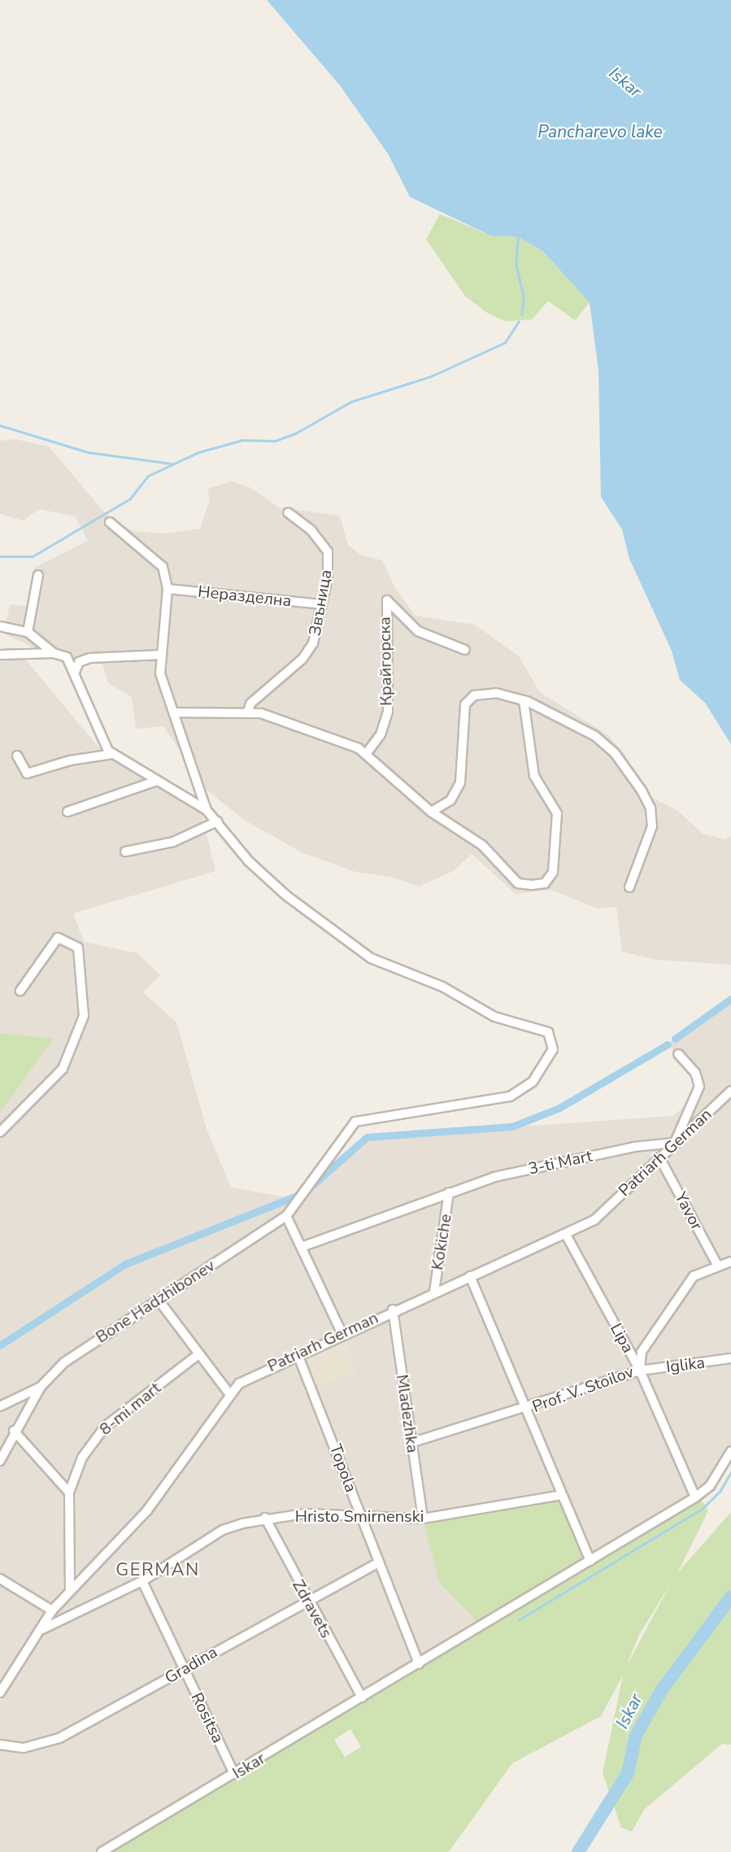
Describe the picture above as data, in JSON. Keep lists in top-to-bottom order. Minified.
{"streets":{"street":["Неразделна","Звъница","Крайгорска","Patriarh German","3-ti Mart","Yavor","Kokiche","Bone Hadzhibonev","Lipa","Iglika","Prof. V. Stoilov","8-mi mart","Mladezhka","Topola","Hristo Smirnenski","Zdravets","Gradina","Rositsa","Iskar"]},"crossings":[["Неразделна","Звъница"],["Patriarh German","3-ti Mart"],["Patriarh German","Yavor"],["Patriarh German","Kokiche"],["Patriarh German","Lipa"],["Patriarh German","8-mi mart"],["Patriarh German","Mladezhka"],["Patriarh German","Topola"],["Patriarh German","Hristo Smirnenski"],["3-ti Mart","Kokiche"],["Yavor","Prof. V. Stoilov"],["Lipa","Iglika"],["Lipa","Prof. V. Stoilov"],["Lipa","Iskar"],["Iglika","Prof. V. Stoilov"],["Prof. V. Stoilov","Mladezhka"],["Mladezhka","Hristo Smirnenski"],["Topola","Hristo Smirnenski"],["Topola","Gradina"],["Topola","Iskar"],["Hristo Smirnenski","Zdravets"],["Hristo Smirnenski","Rositsa"],["Zdravets","Gradina"],["Zdravets","Iskar"],["Gradina","Rositsa"],["Rositsa","Iskar"]],"districts":["GERMAN"],"water":["Iskar","Pancharevo lake"]}
